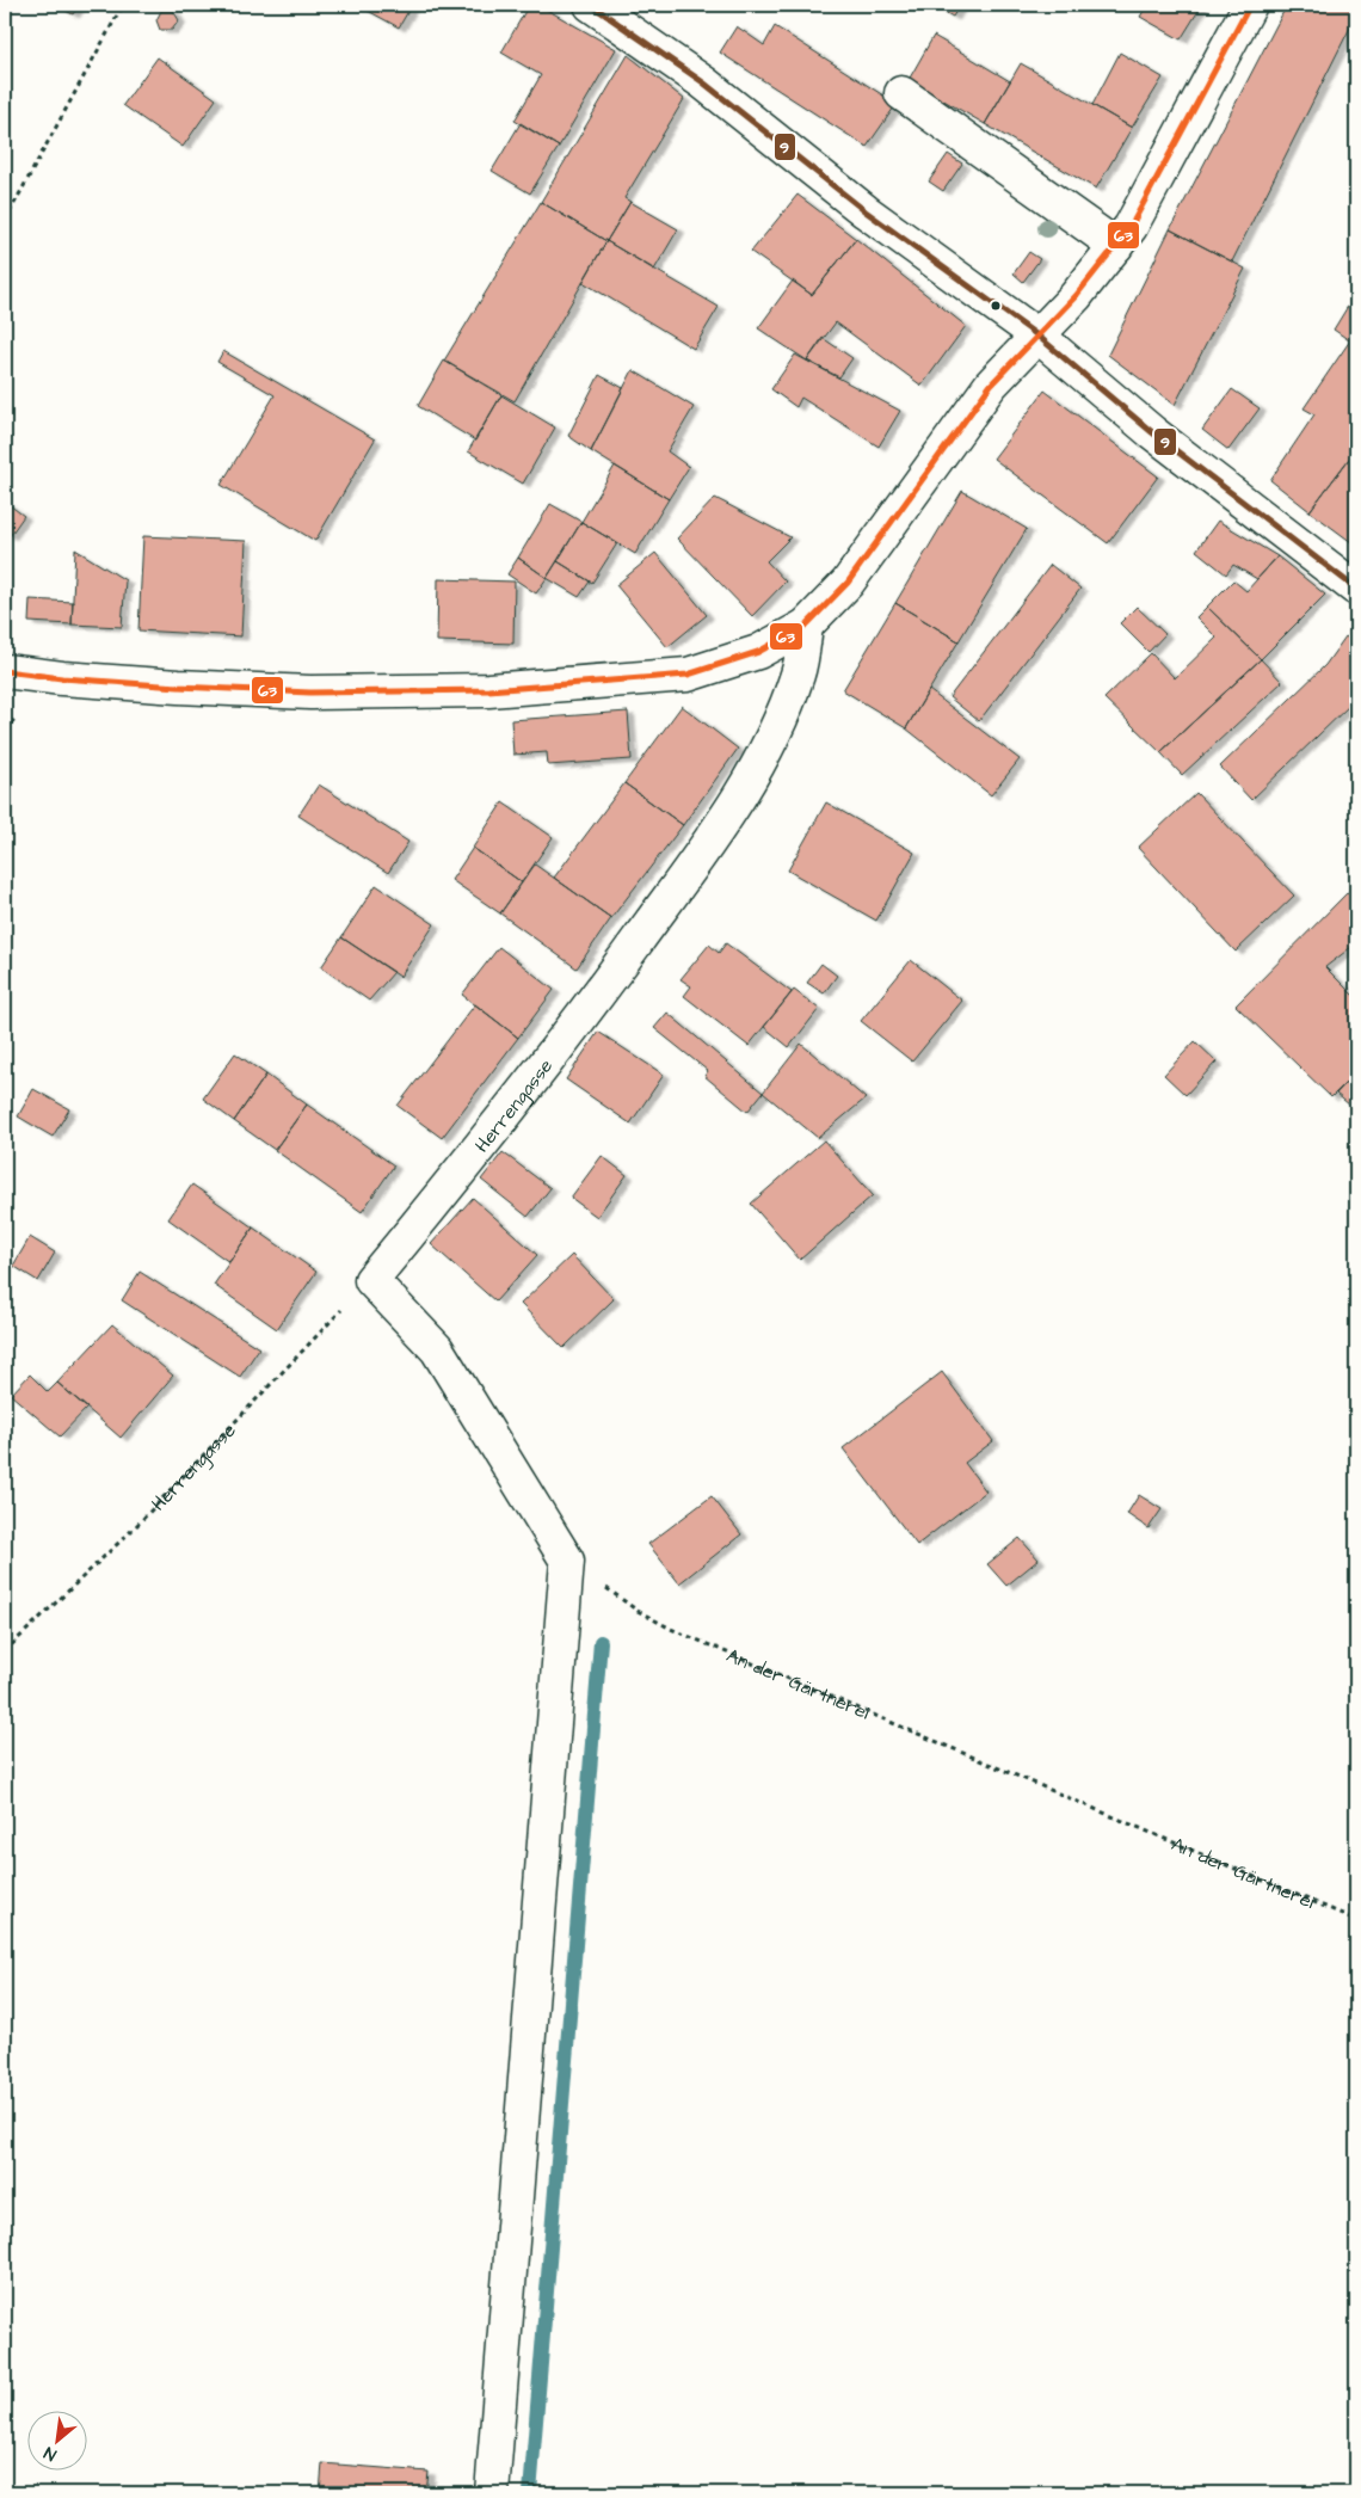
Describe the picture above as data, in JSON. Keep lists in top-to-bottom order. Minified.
{"streets":{"street":["Herrengasse"],"path":["An der Gärtnerei"]},"lines":["transit line 9","transit line 63"],"north":"bottom left"}
